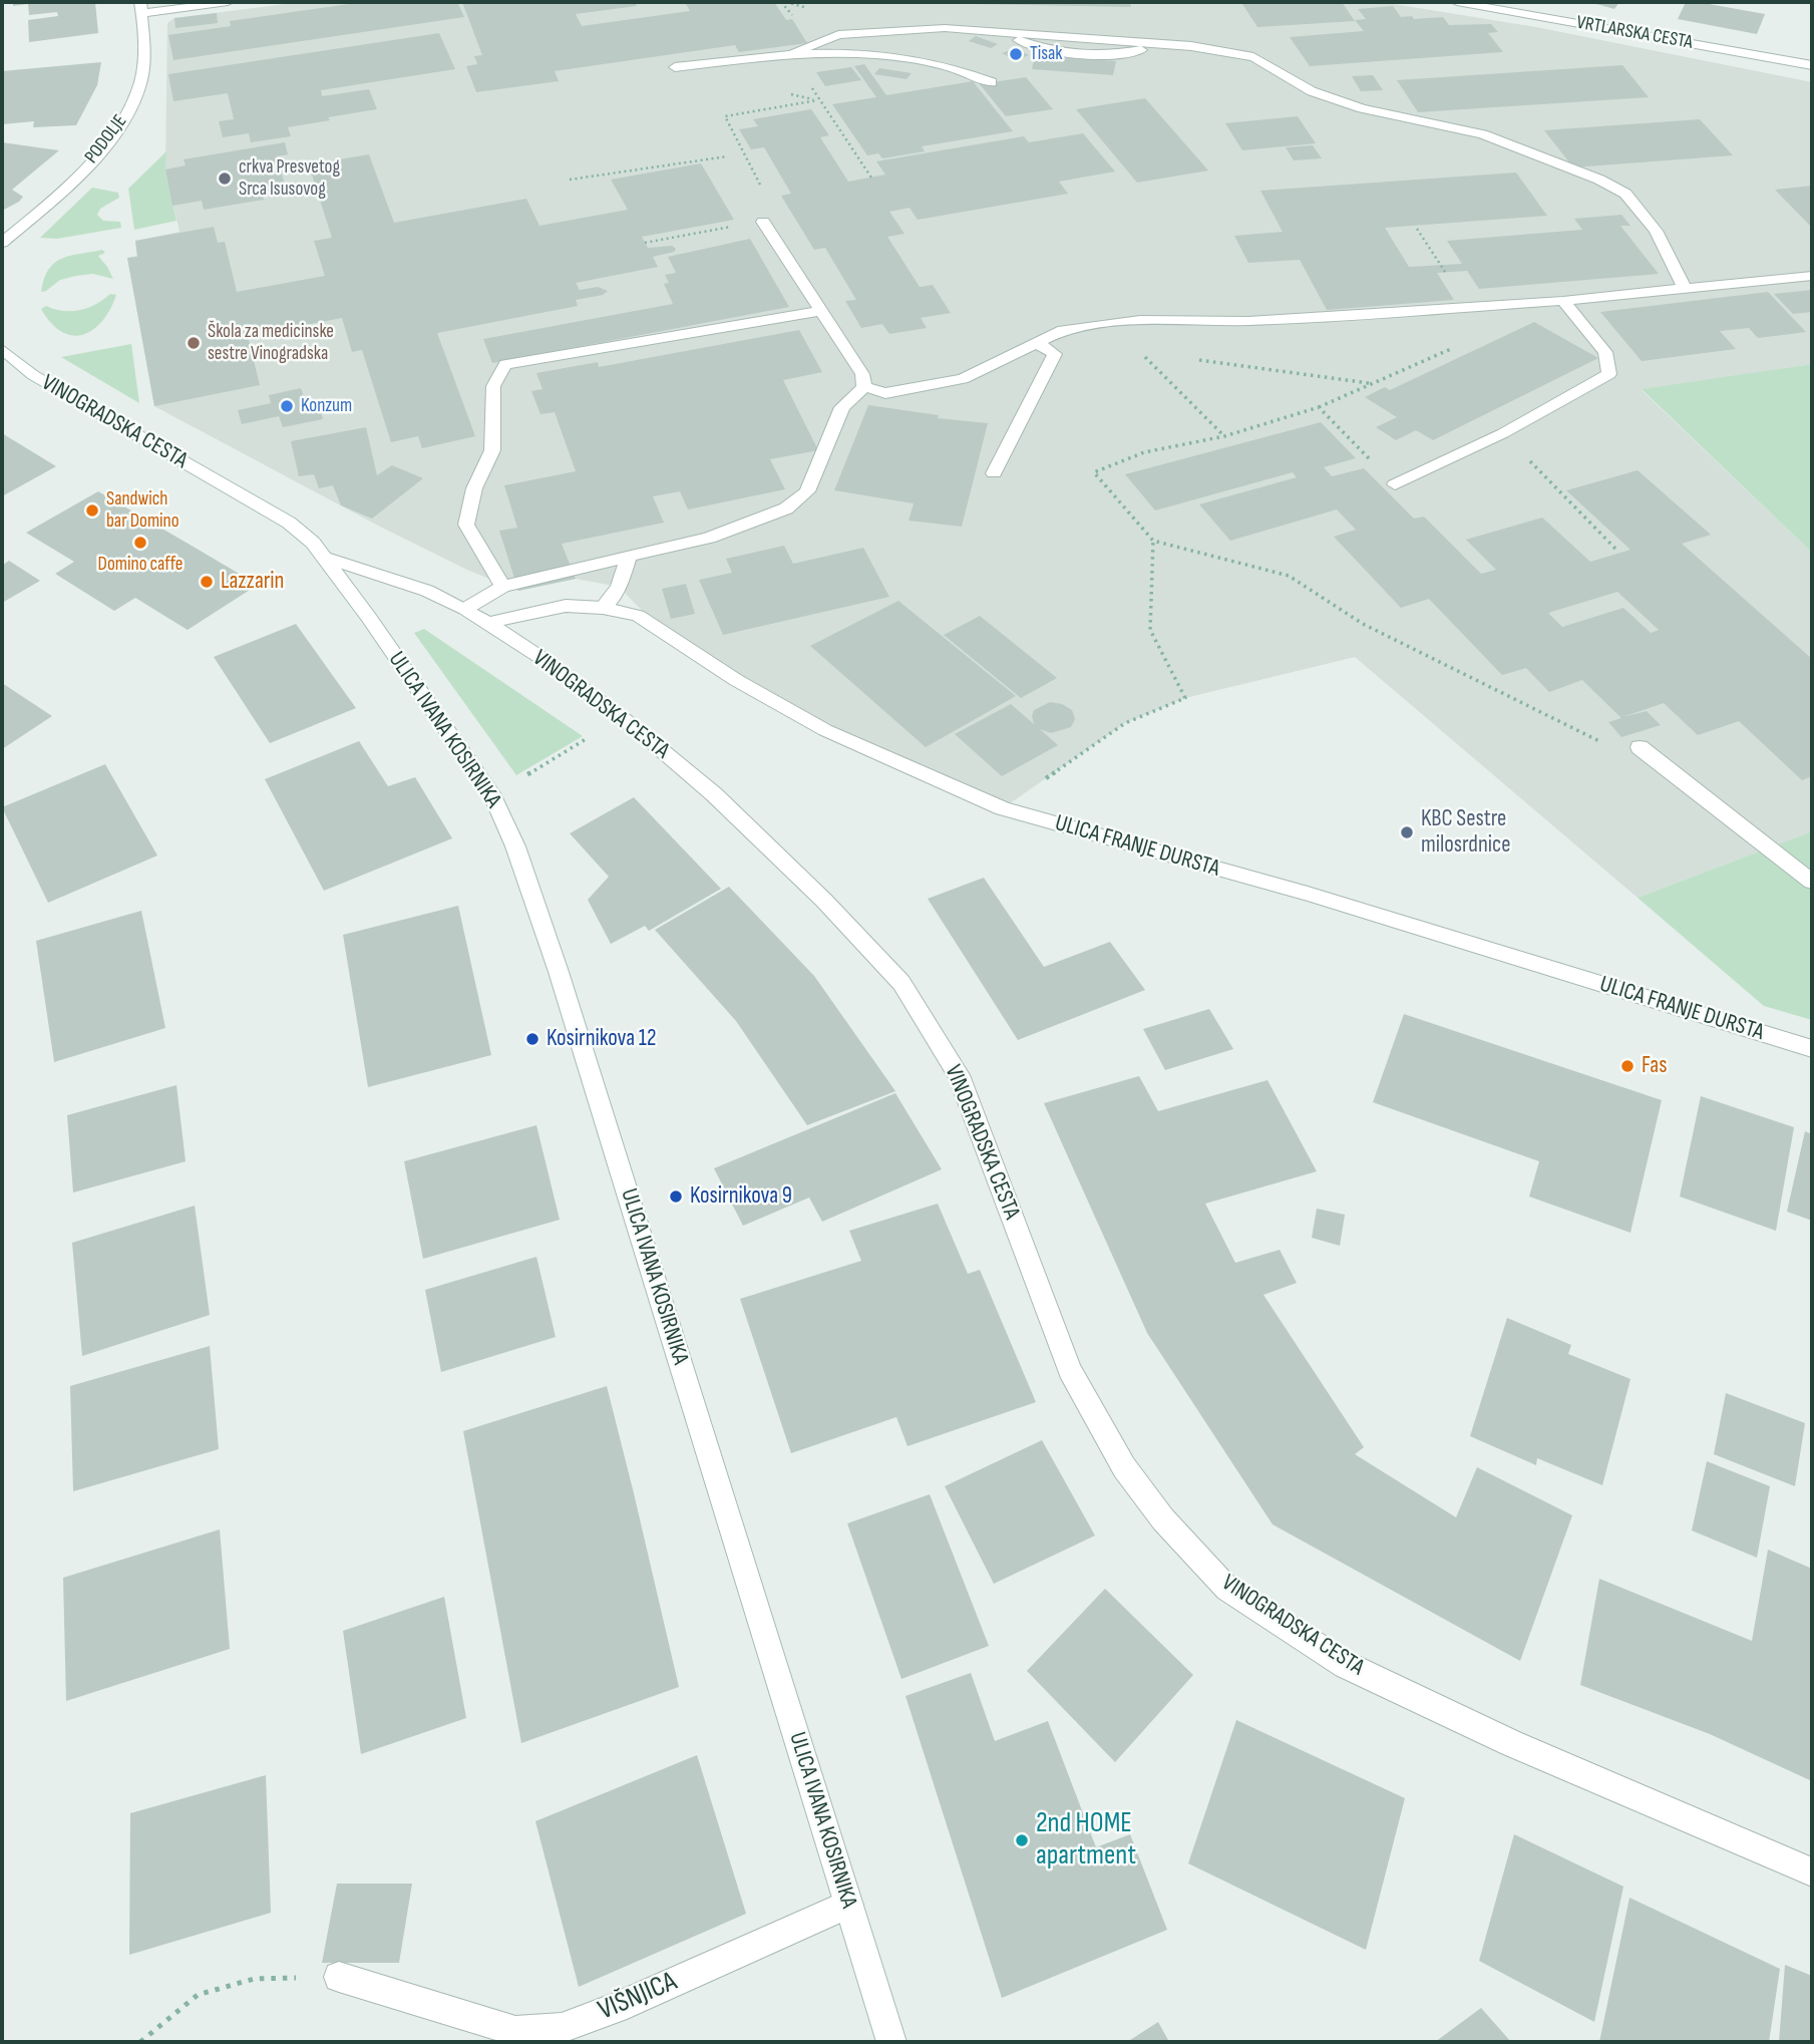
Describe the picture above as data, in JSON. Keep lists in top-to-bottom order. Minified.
{"streets":{"street":["VRTLARSKA CESTA","PODOLJE","VINOGRADSKA CESTA","ULICA IVANA KOSIRNIKA","ULICA FRANJE DURSTA","VIŠNJICA"]},"crossings":[["VINOGRADSKA CESTA","ULICA IVANA KOSIRNIKA"],["VINOGRADSKA CESTA","ULICA FRANJE DURSTA"],["ULICA IVANA KOSIRNIKA","VIŠNJICA"]],"places":["Tisak","crkva Presvetog Srca Isusovog","Škola za medicinske sestre Vinogradska","Konzum","Sandwich bar Domino","Domino caffe","Lazzarin","KBC Sestre milosrdnice","Kosirnikova 12","Fas","Kosirnikova 9","2nd HOME apartment"]}
